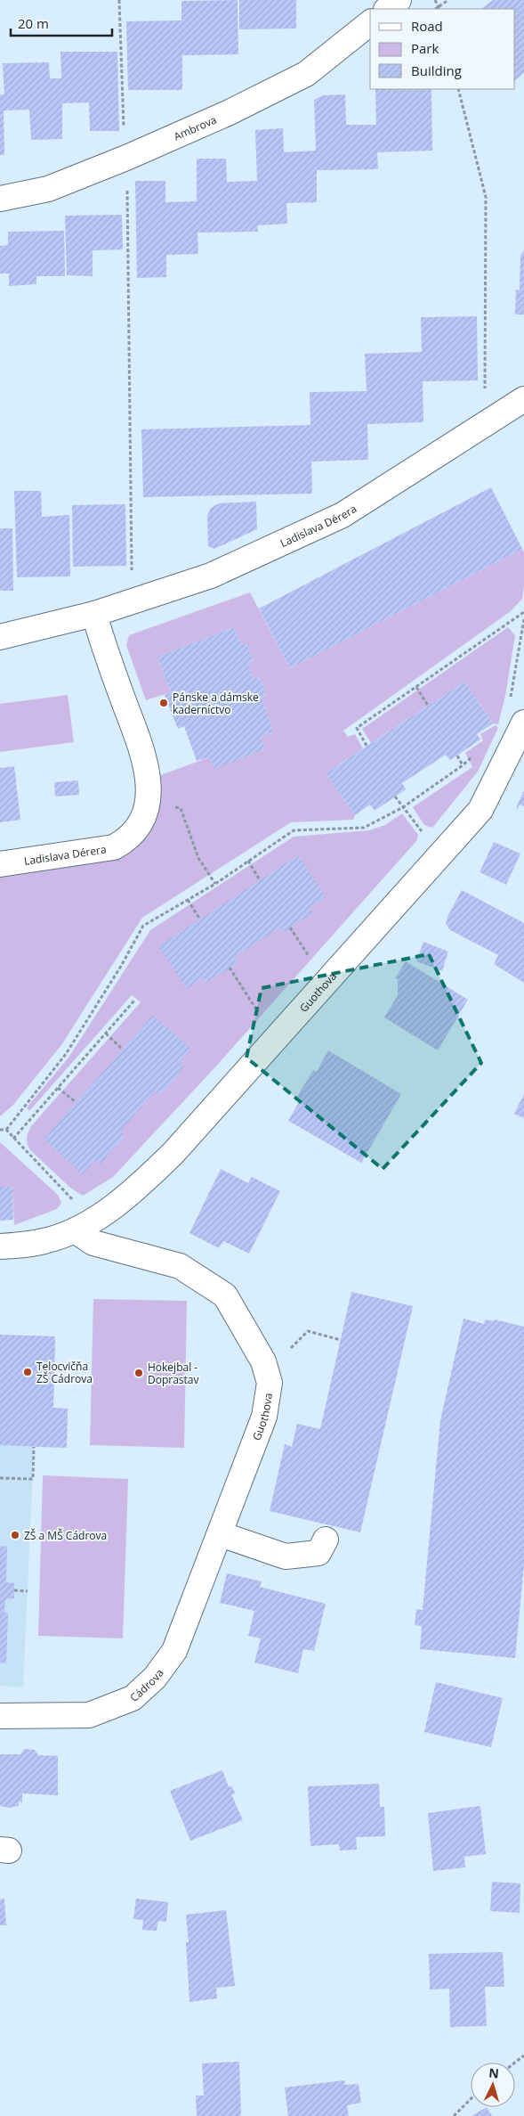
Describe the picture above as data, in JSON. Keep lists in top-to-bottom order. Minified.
{"streets":{"street":["Ambrova","Ladislava Dérera","Guothova","Cádrova"]},"crossings":[["Guothova","Cádrova"]],"places":["Pánske a dámske kaderníctvo","Telocvičňa ZŠ Cádrova","Hokejbal - Doprastav","ZŠ a MŠ Cádrova"],"legend":["Road","Park","Building"],"scale_bar":"20 m","north":"top"}
